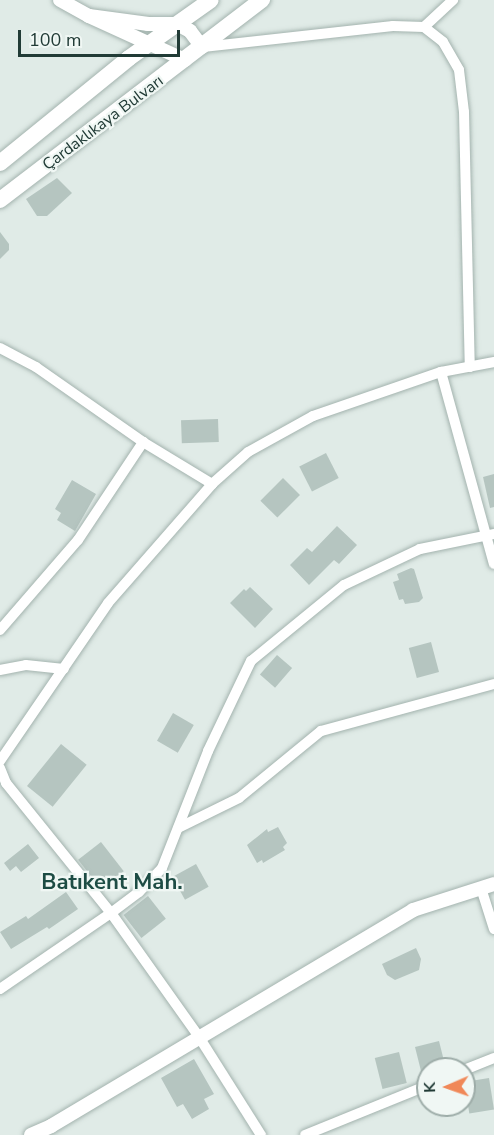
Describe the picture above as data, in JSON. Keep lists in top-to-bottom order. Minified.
{"streets":{"main road":["Çardaklıkaya Bulvarı"]},"districts":["Batıkent Mah."],"scale_bar":"100 m","north":"left"}
